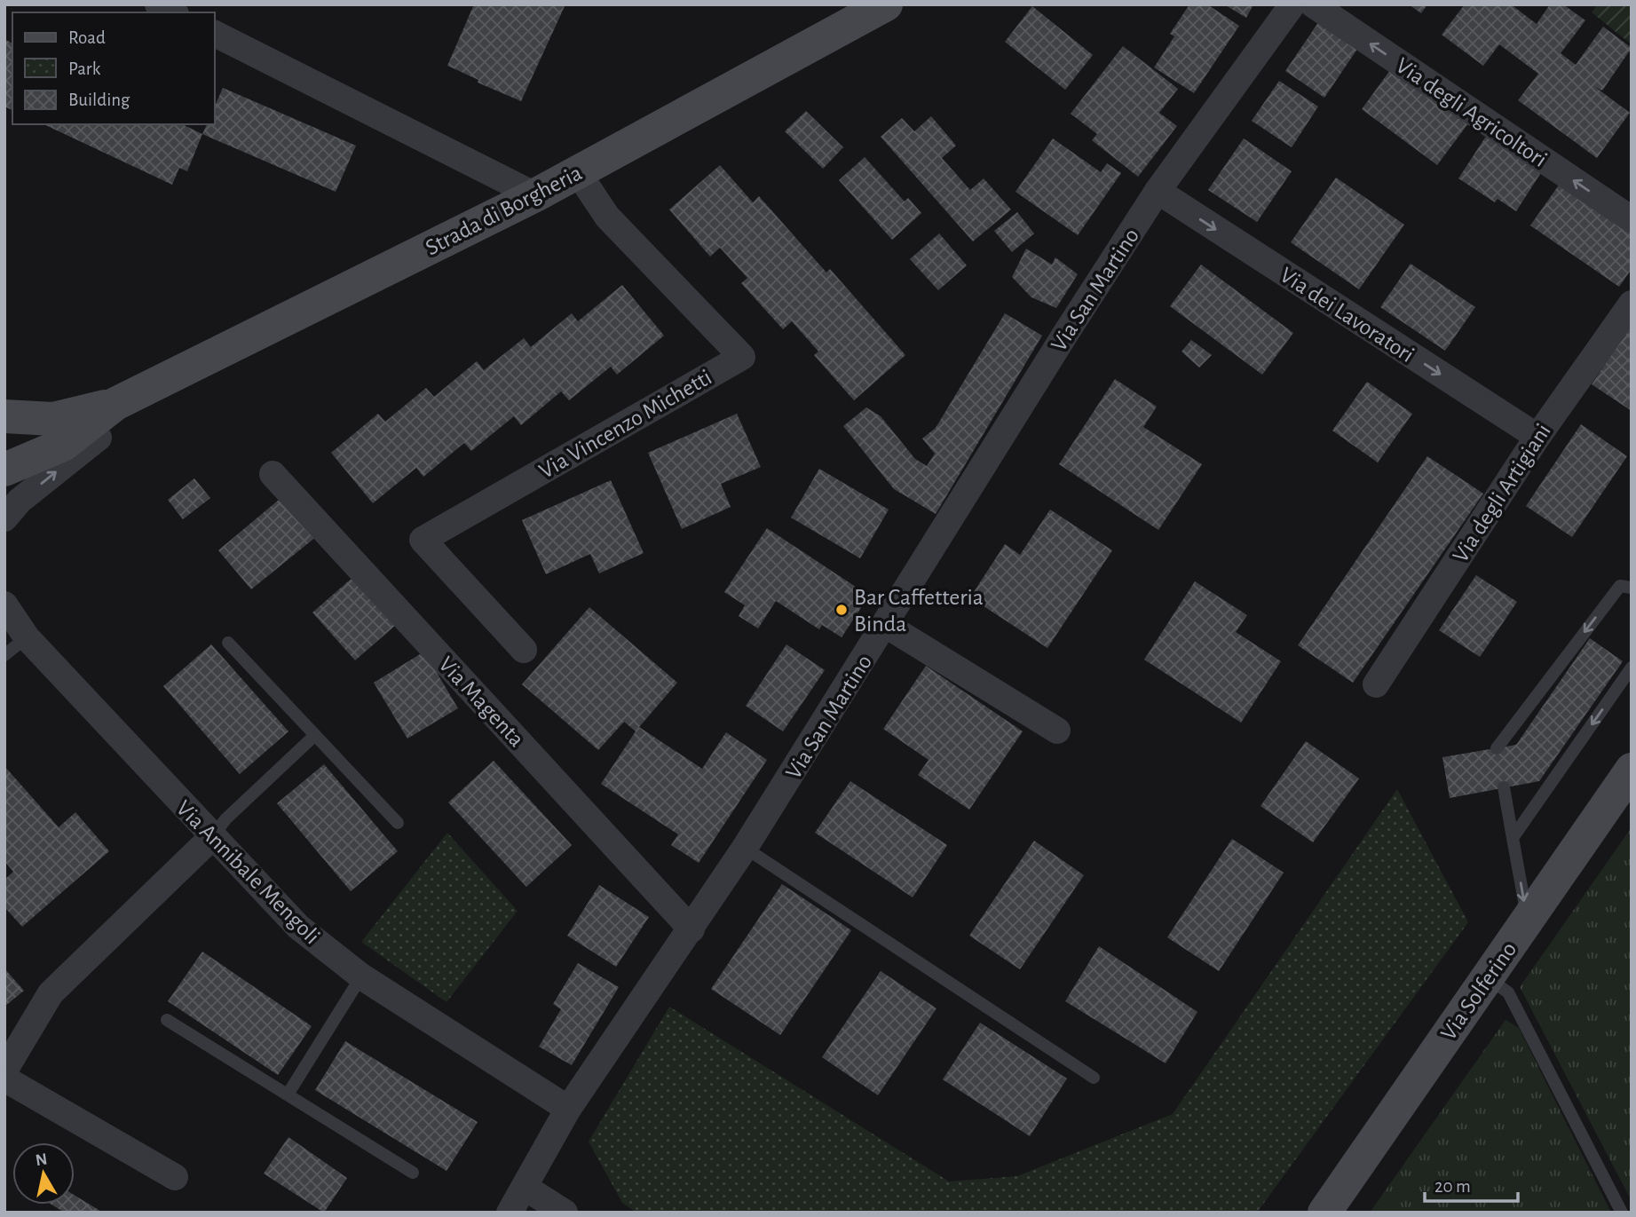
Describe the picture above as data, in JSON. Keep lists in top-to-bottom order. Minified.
{"streets":{"street":["Via degli Agricoltori","Strada di Borgheria","Via San Martino","Via dei Lavoratori","Via Vincenzo Michetti","Via degli Artigiani","Via Magenta","Via Annibale Mengoli","Via Solferino"]},"crossings":[["Strada di Borgheria","Via Vincenzo Michetti"],["Via San Martino","Via dei Lavoratori"],["Via San Martino","Via Magenta"],["Via San Martino","Via Annibale Mengoli"],["Via dei Lavoratori","Via degli Artigiani"]],"one_way":["Via degli Agricoltori","Via dei Lavoratori"],"places":["Bar Caffetteria Binda"],"legend":["Road","Park","Building"],"scale_bar":"20 m","north":"top"}
